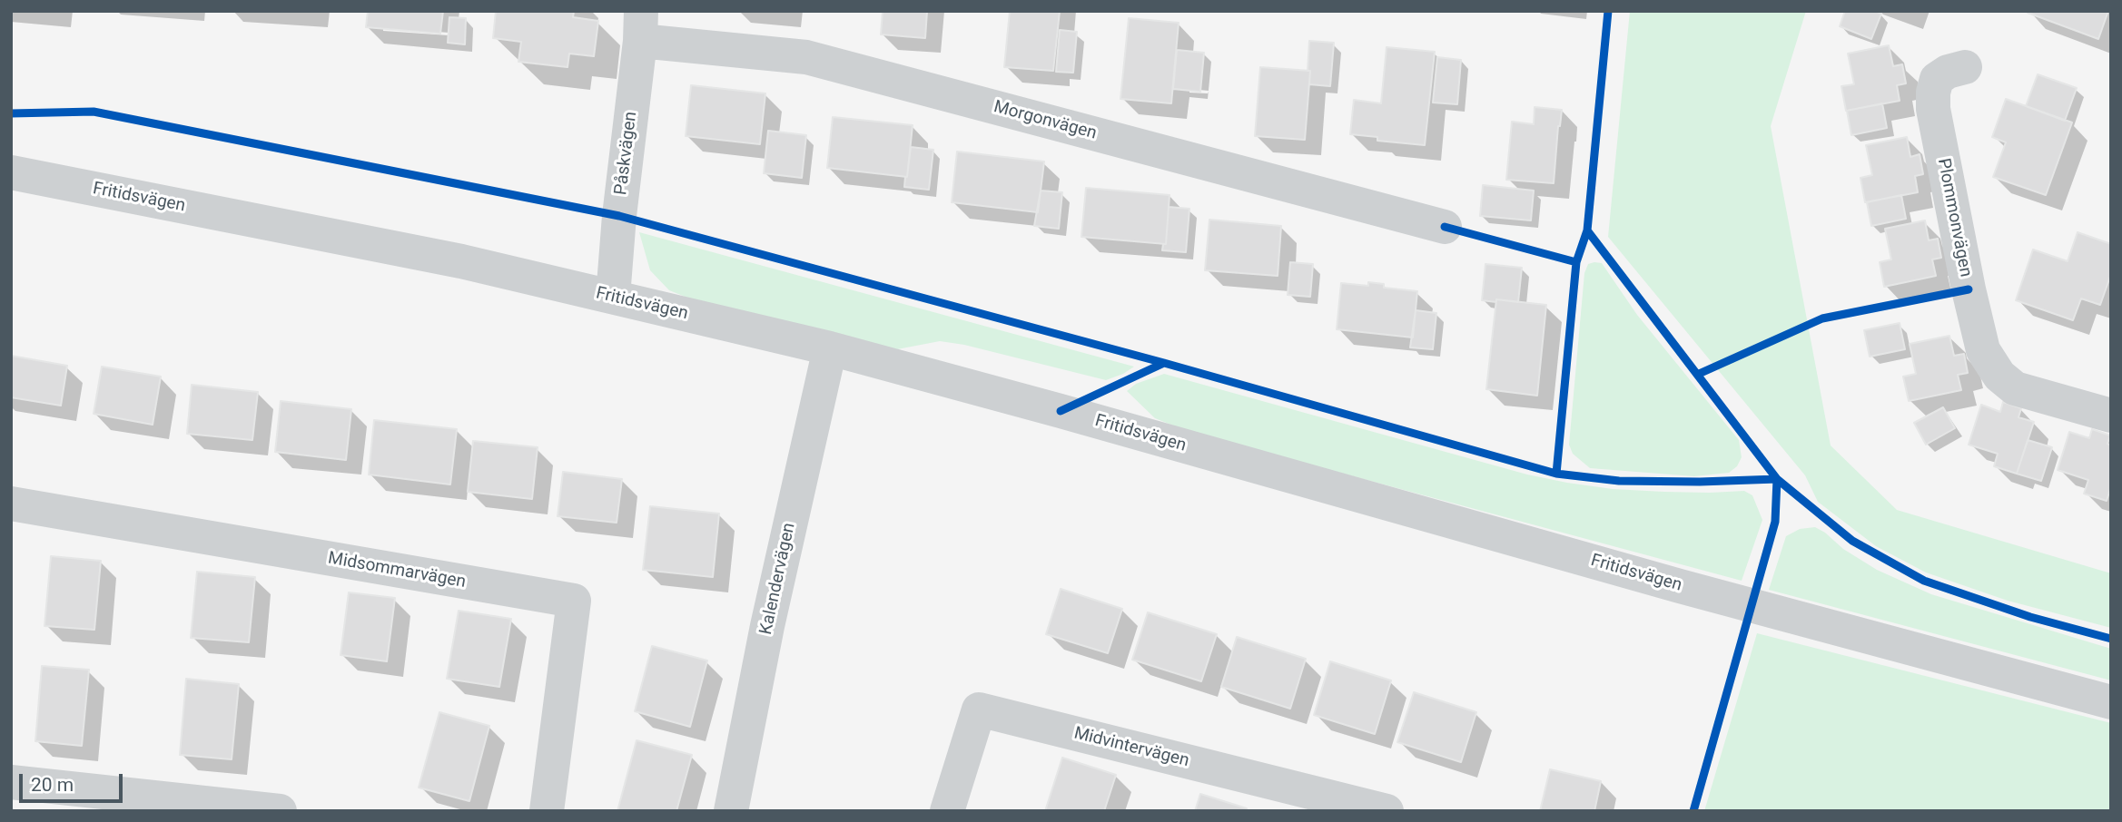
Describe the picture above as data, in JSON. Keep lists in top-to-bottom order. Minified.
{"streets":{"street":["Morgonvägen","Påskvägen","Fritidsvägen","Plommonvägen","Midsommarvägen","Kalendervägen","Midvintervägen"]},"crossings":[["Morgonvägen","Påskvägen"],["Påskvägen","Fritidsvägen"],["Fritidsvägen","Kalendervägen"]],"scale_bar":"20 m"}
